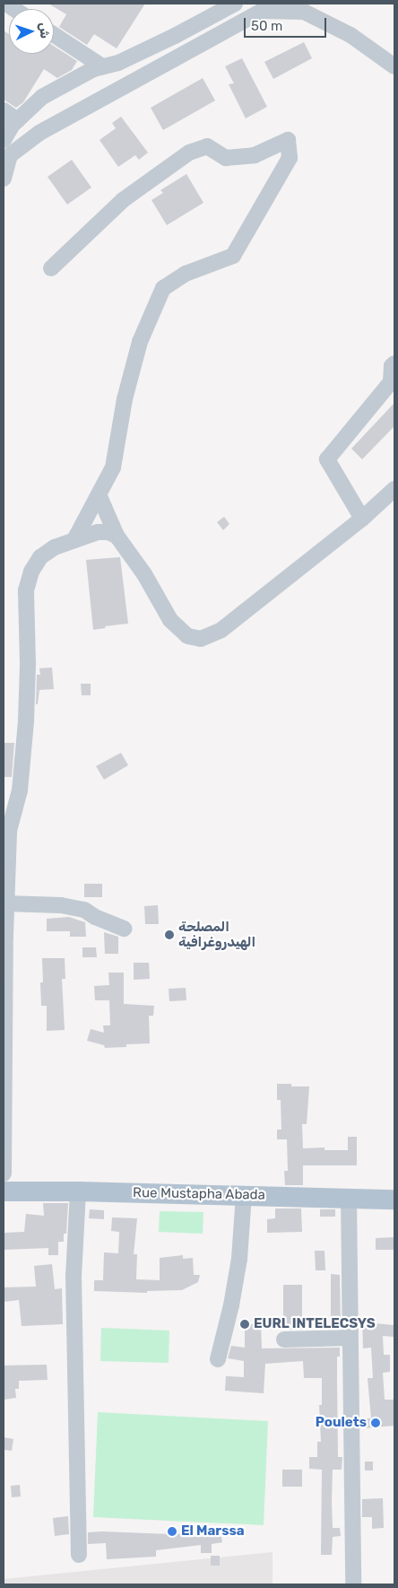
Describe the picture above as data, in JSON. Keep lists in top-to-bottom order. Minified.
{"streets":{"main road":["Rue Mustapha Abada"]},"places":["المصلحة الهيدروغرافية","EURL INTELECSYS","Poulets","El Marssa"],"scale_bar":"50 m","north":"right"}
